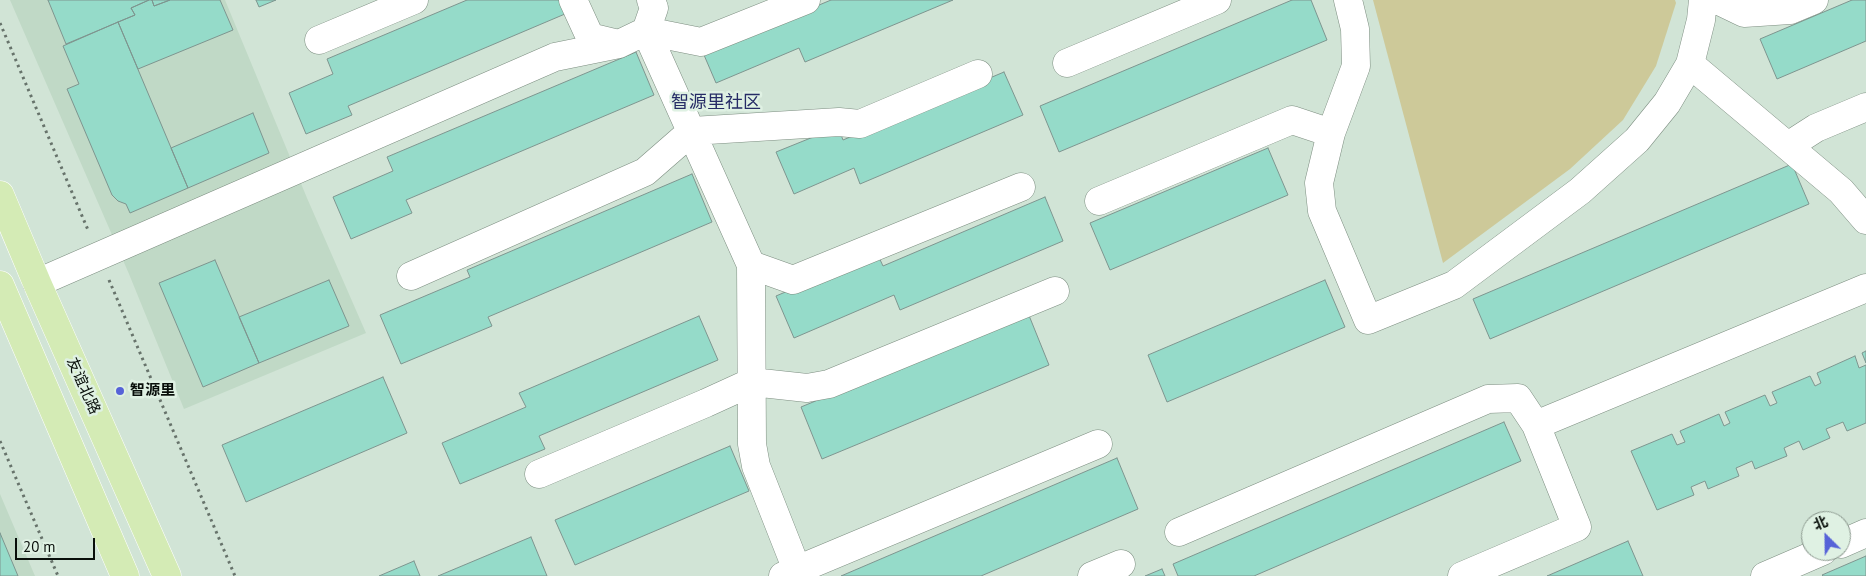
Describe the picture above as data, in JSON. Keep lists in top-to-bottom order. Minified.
{"streets":{"main road":["友谊北路"]},"districts":["智源里社区"],"places":["智源里"],"scale_bar":"20 m","north":"top left"}
